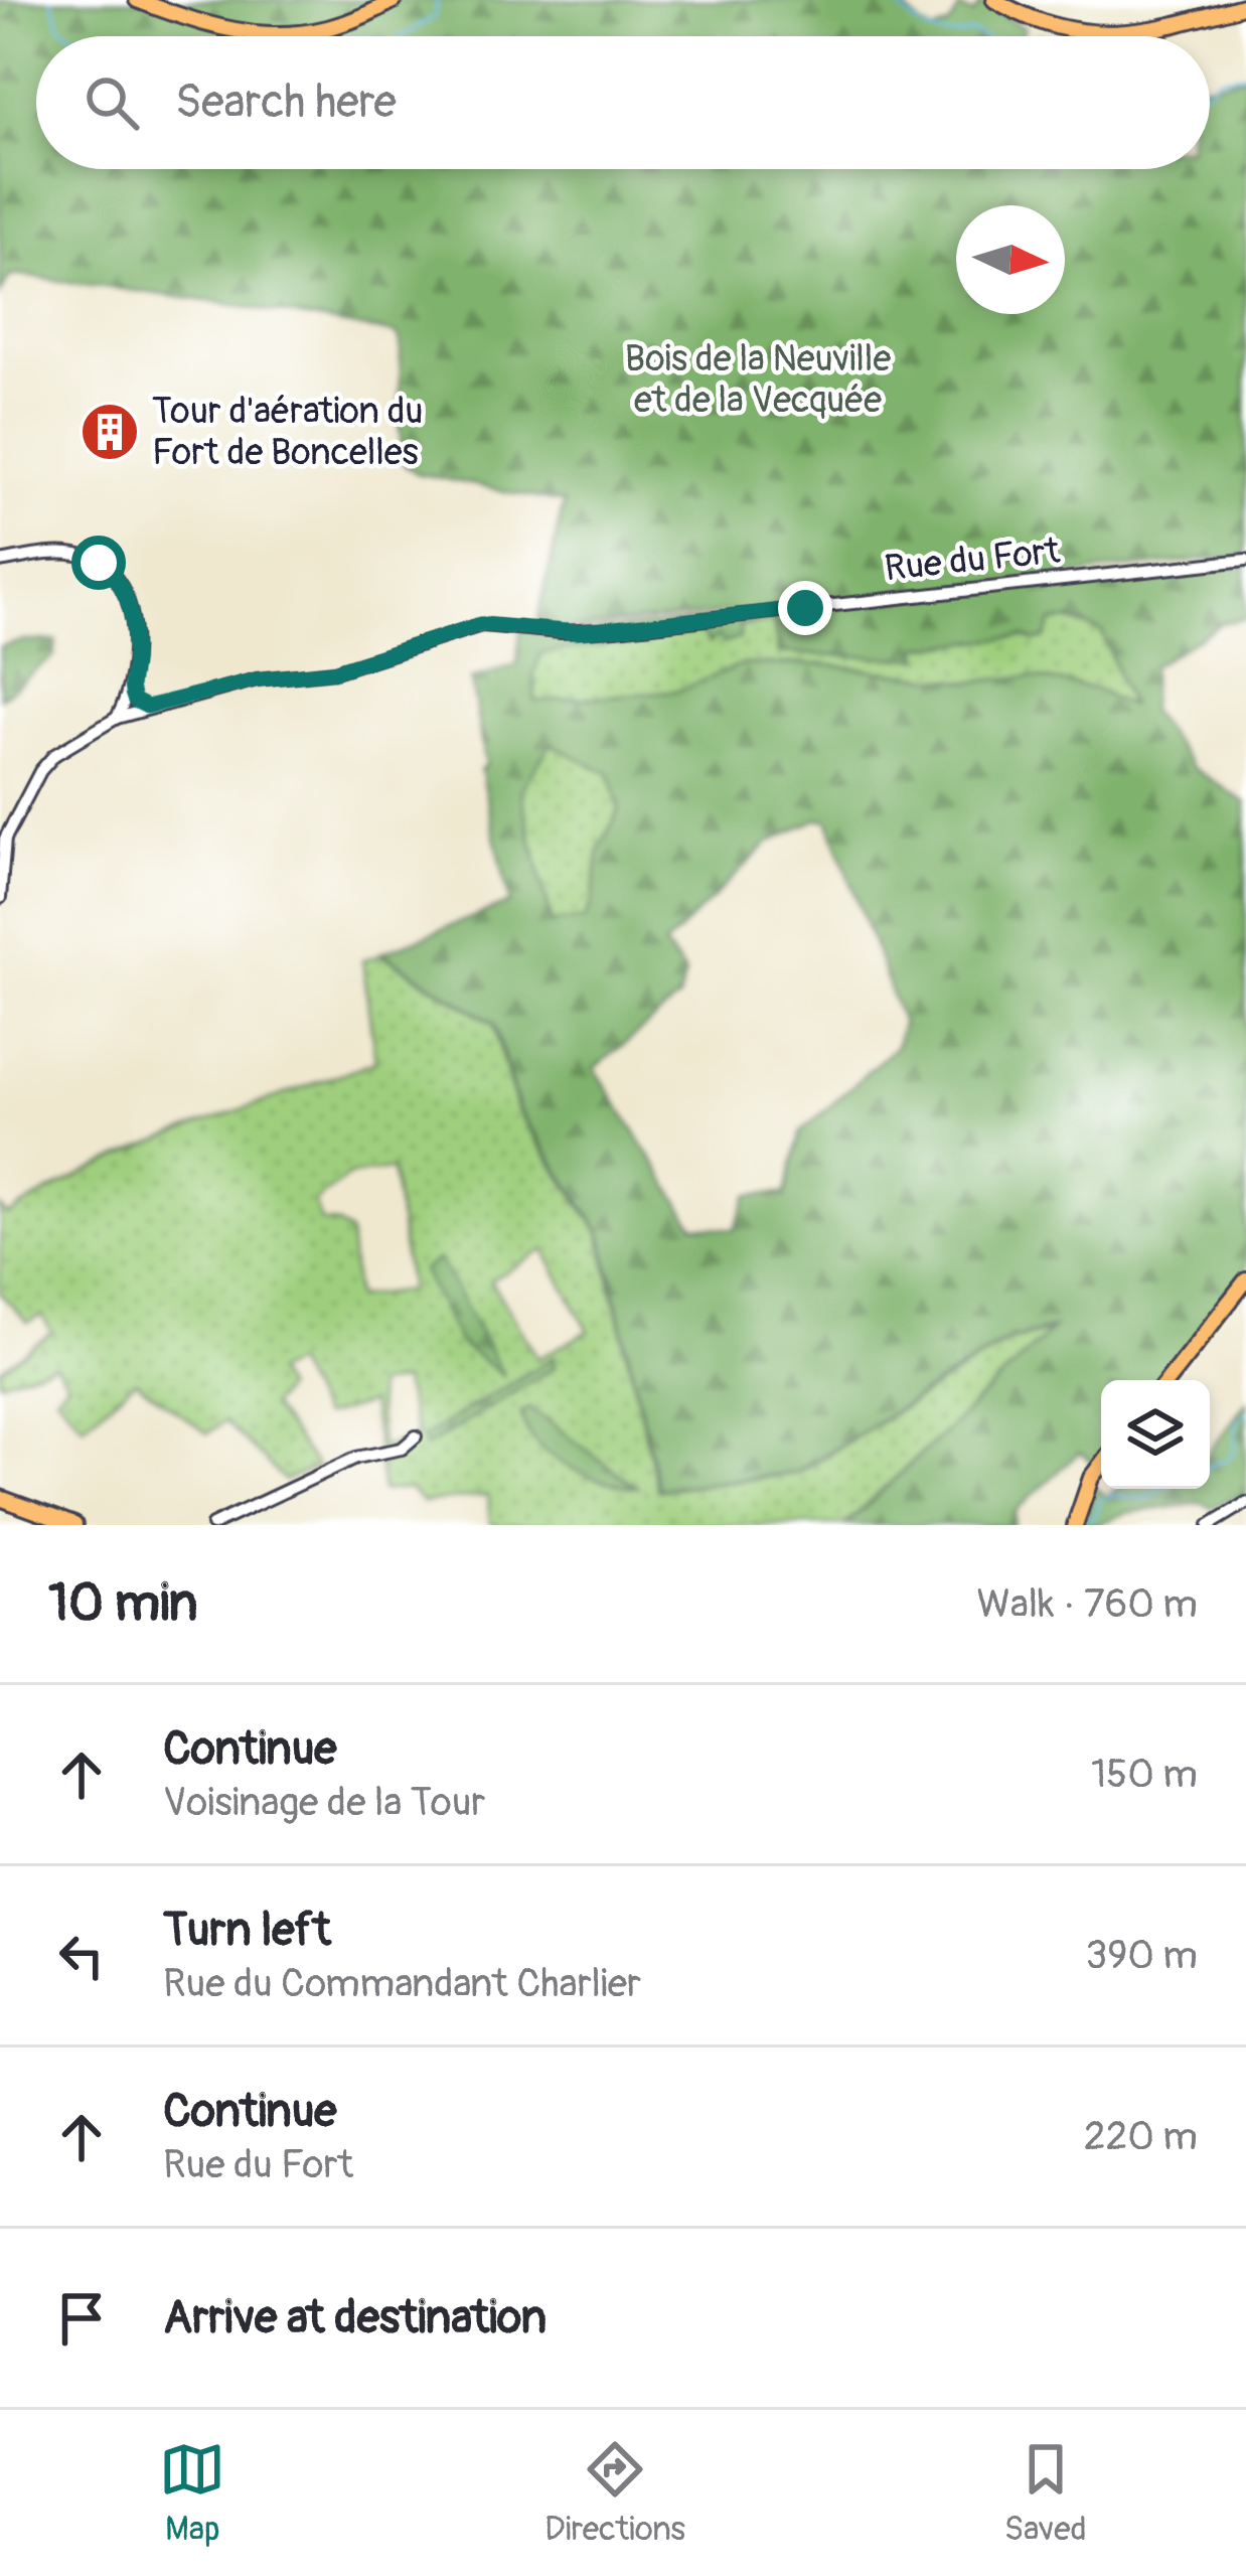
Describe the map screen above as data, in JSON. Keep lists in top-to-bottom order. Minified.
{"streets":{"street":["Rue du Fort"]},"parks":["Bois de la Neuville et de la Vecquée"],"places":{"building":["Tour d'aération du Fort de Boncelles"]},"north":"right","page":{"search":"Search here","heading":["10 min","Walk · 760 m"],"list":[["Continue","Voisinage de la Tour","150 m"],["Turn left","Rue du Commandant Charlier","390 m"],["Continue","Rue du Fort","220 m"],"Arrive at destination"],"nav":["Map","Directions","Saved"]}}
